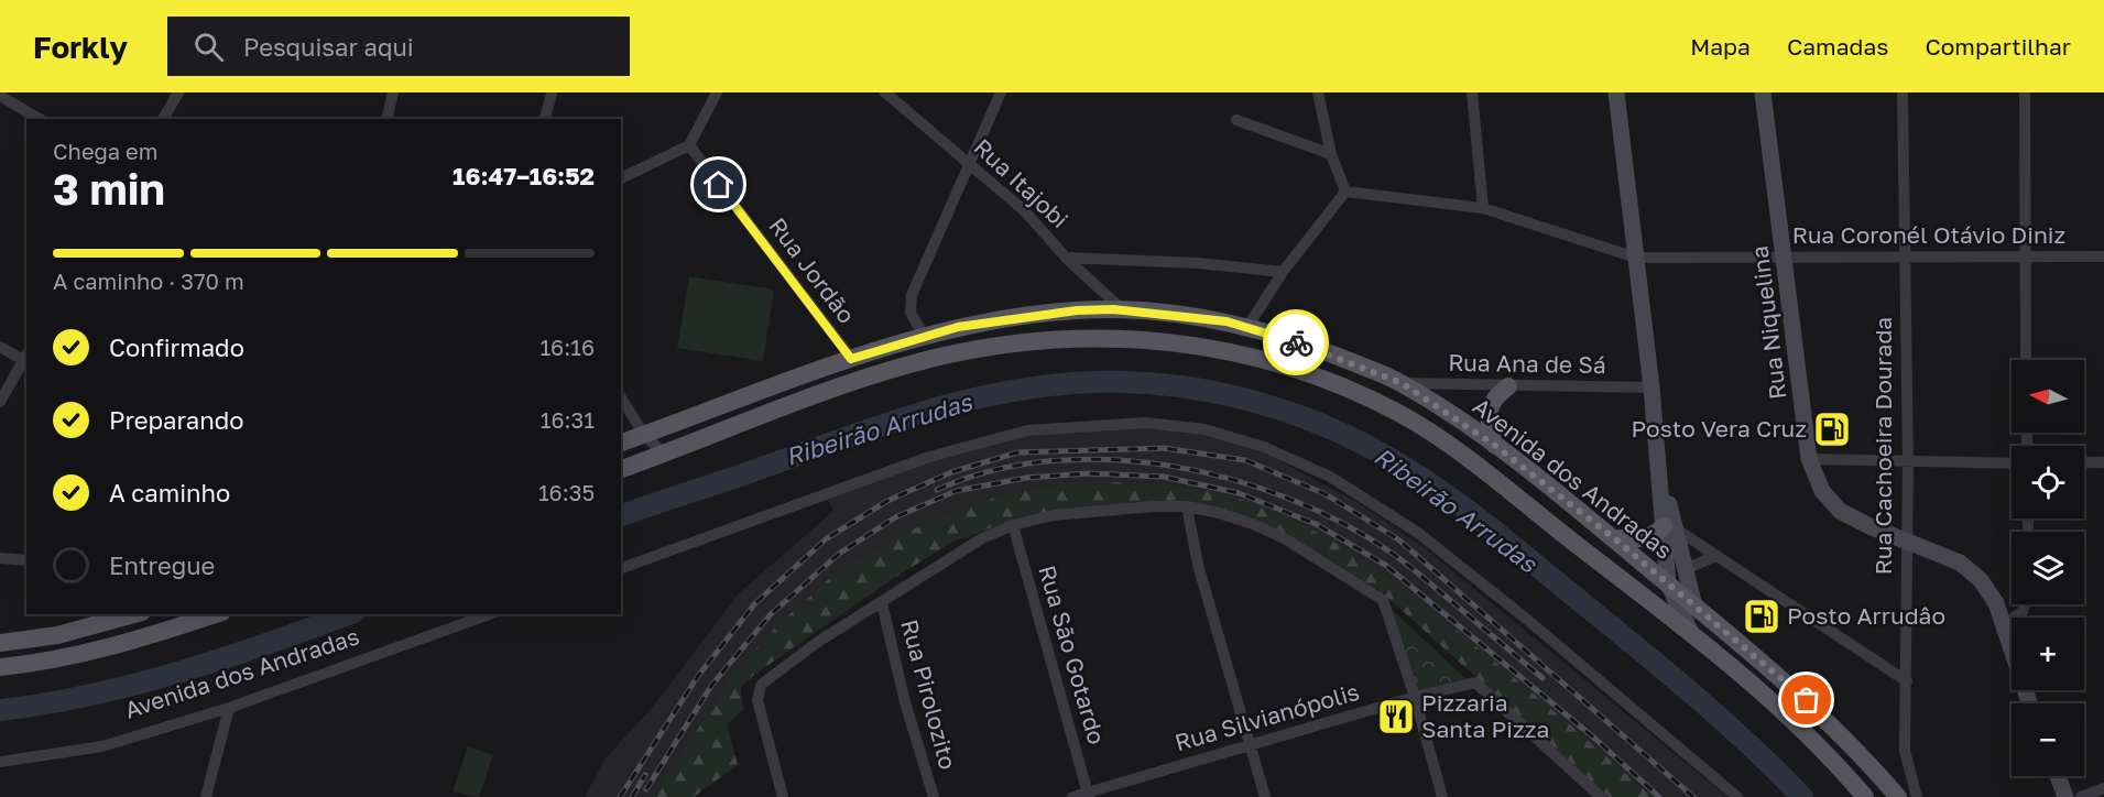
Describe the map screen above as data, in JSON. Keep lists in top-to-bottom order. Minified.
{"streets":{"main road":["Avenida dos Andradas"],"street":["Rua Itajobi","Rua Coronél Otávio Diniz","Rua Jordão","Rua Niquelina","Rua Ana de Sá","Rua Cachoeira Dourada","Rua São Gotardo","Rua Pirolozito","Rua Silvianópolis"]},"crossings":[["Rua Itajobi","Avenida dos Andradas"],["Rua Coronél Otávio Diniz","Rua Niquelina"],["Rua Coronél Otávio Diniz","Rua Cachoeira Dourada"],["Rua Jordão","Avenida dos Andradas"],["Rua Niquelina","Rua Cachoeira Dourada"],["Rua Ana de Sá","Avenida dos Andradas"],["Rua São Gotardo","Rua Silvianópolis"]],"water":["Ribeirão Arrudas"],"places":{"fuel station":["Posto Vera Cruz","Posto Arrudâo"],"restaurant":["Pizzaria Santa Pizza"]},"north":"left","page":{"header":"Forkly","search":"Pesquisar aqui","nav":["Mapa","Camadas","Compartilhar"],"heading":["3 min","Chega em","16:47–16:52"],"bar":"A caminho · 370 m","list":[["Confirmado","16:16"],["Preparando","16:31"],["A caminho","16:35"],"Entregue"],"map_buttons":["+","−"]}}
